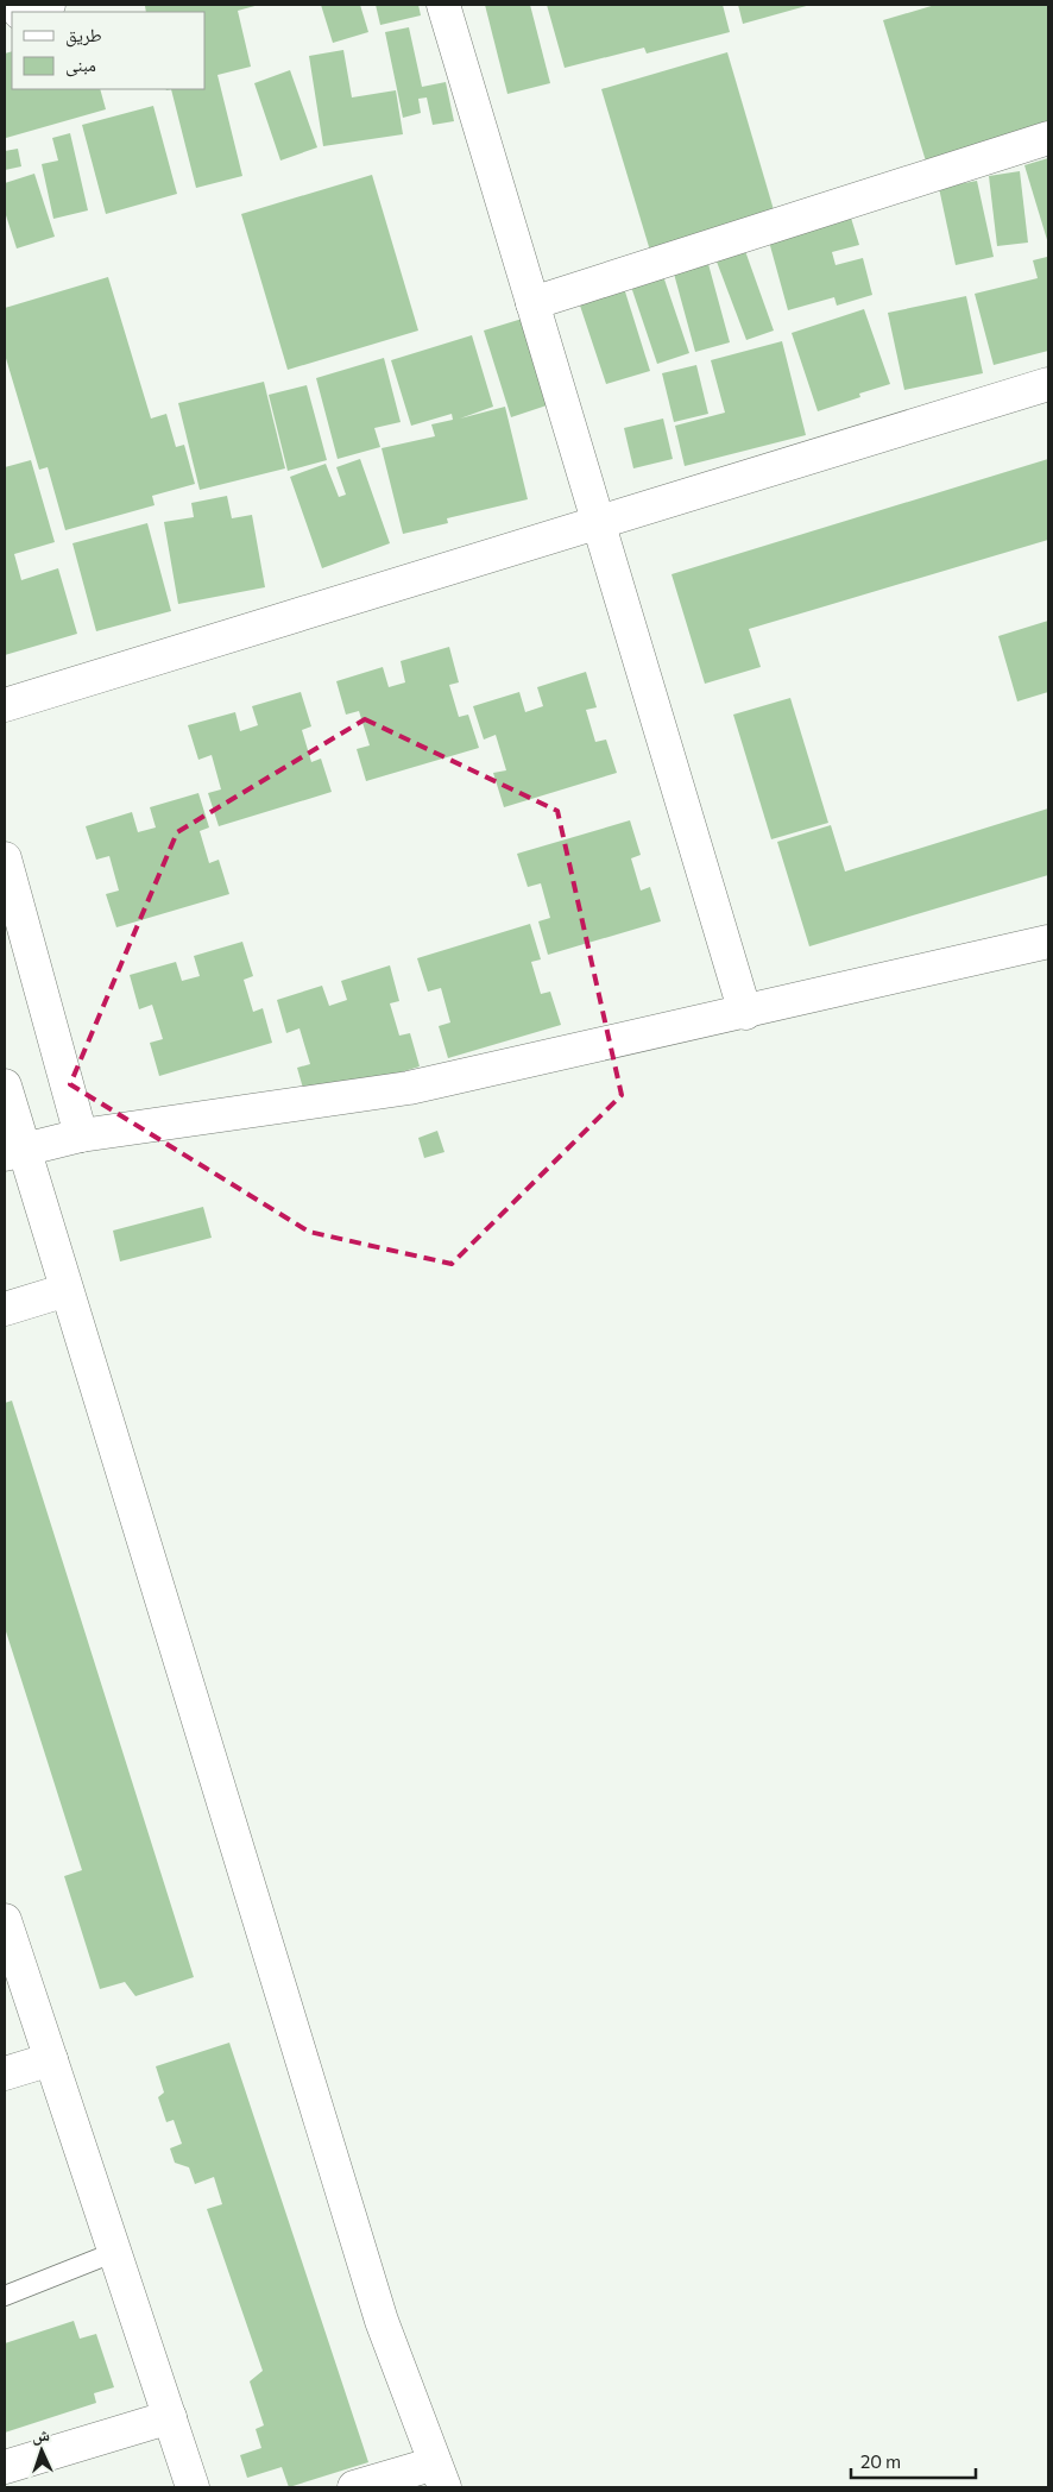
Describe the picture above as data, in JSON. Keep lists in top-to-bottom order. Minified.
{"legend":["طريق","مبنى"],"scale_bar":"20 m","north":"top"}
